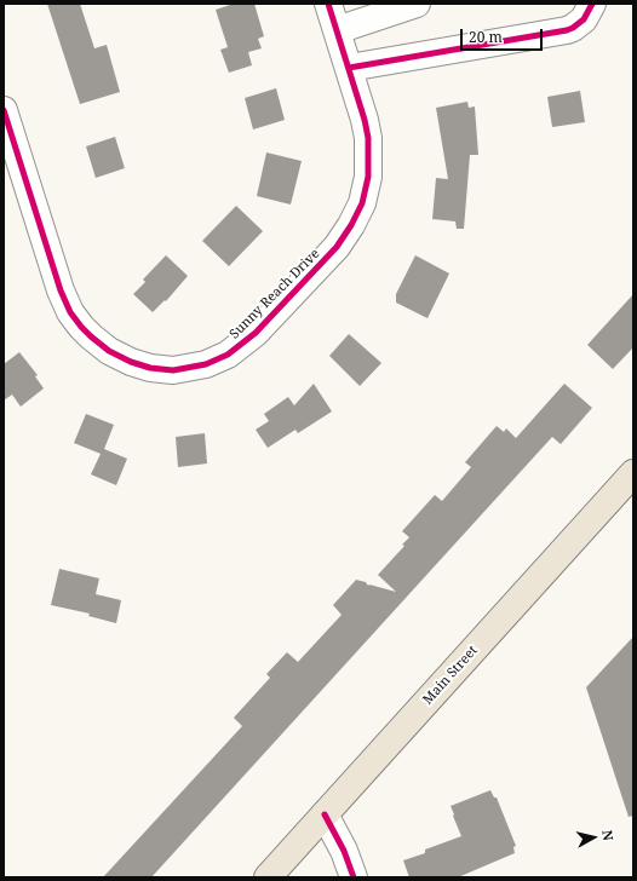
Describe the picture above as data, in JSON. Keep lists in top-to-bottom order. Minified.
{"streets":{"main road":["Main Street"],"street":["Sunny Reach Drive"]},"scale_bar":"20 m","north":"right"}
